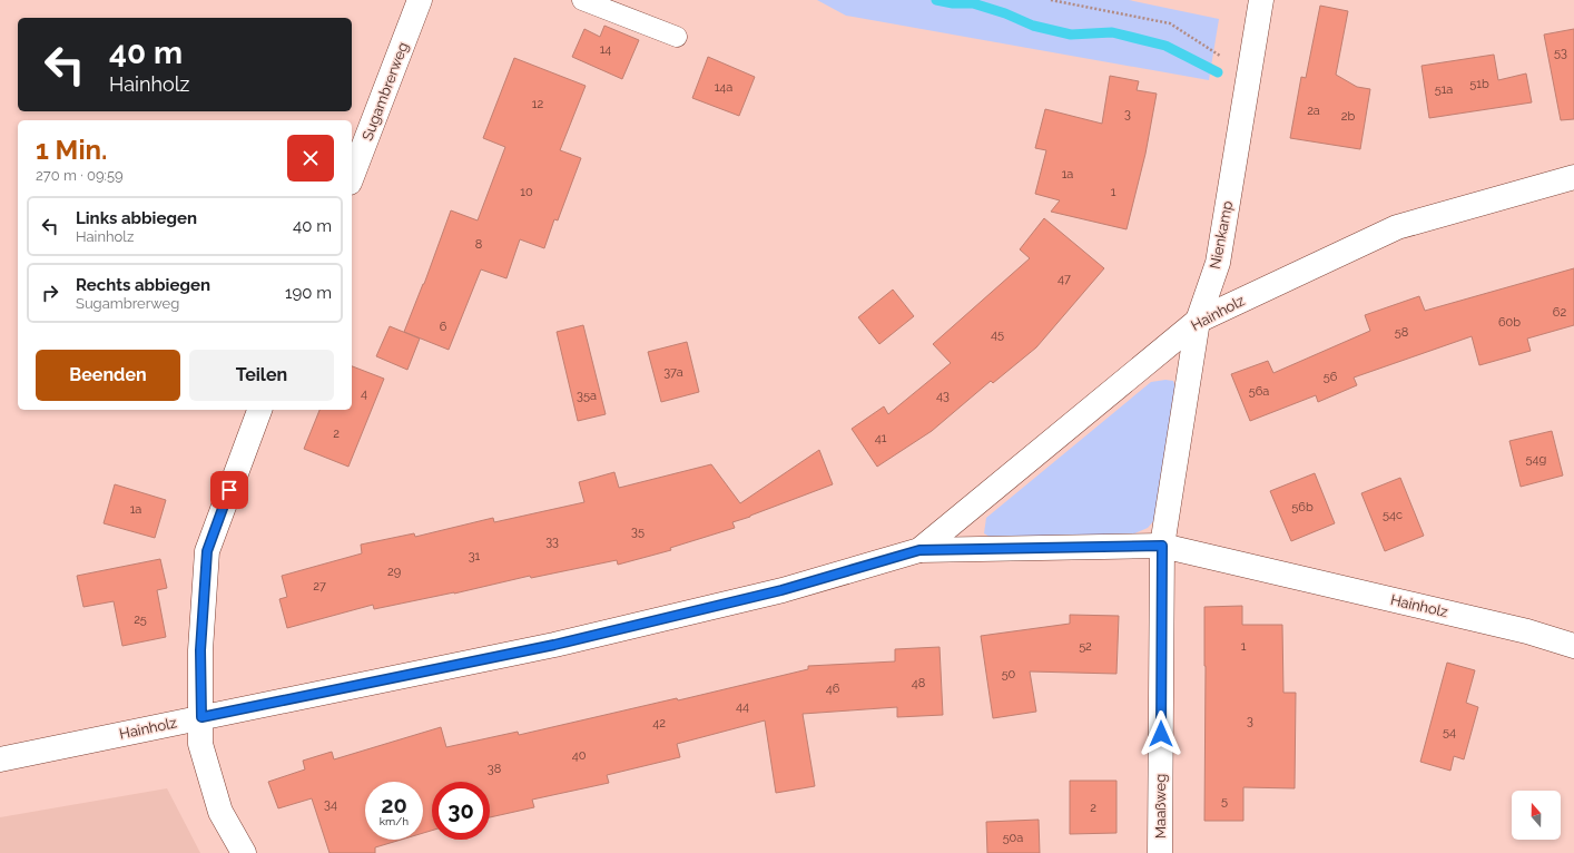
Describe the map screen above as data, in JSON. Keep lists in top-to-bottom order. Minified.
{"streets":{"street":["Sugambrerweg","Nienkamp","Hainholz","Maaßweg"]},"crossings":[["Nienkamp","Hainholz"],["Nienkamp","Maaßweg"],["Hainholz","Maaßweg"]],"house_numbers":["14","53","51b","14a","51a","12","2a","3","2b","1a","10","1","8","47","62","60b","6","58","45","37a","56","56a","4","35a","43","2","41","54g","56b","1a","54c","35","33","31","29","27","25","52","1","50","48","46","44","3","42","54","40","38","5","34","2","50a"],"north":"top","page":{"turn":["40 m","Hainholz"],"heading":["1 Min.","270 m · 09:59"],"list":[{"name":"Links abbiegen","note":"Hainholz","value":"40 m"},{"name":"Rechts abbiegen","note":"Sugambrerweg","value":"190 m"}],"buttons":["Beenden","Teilen"],"speed":"20 km/h","limit":"30"}}
